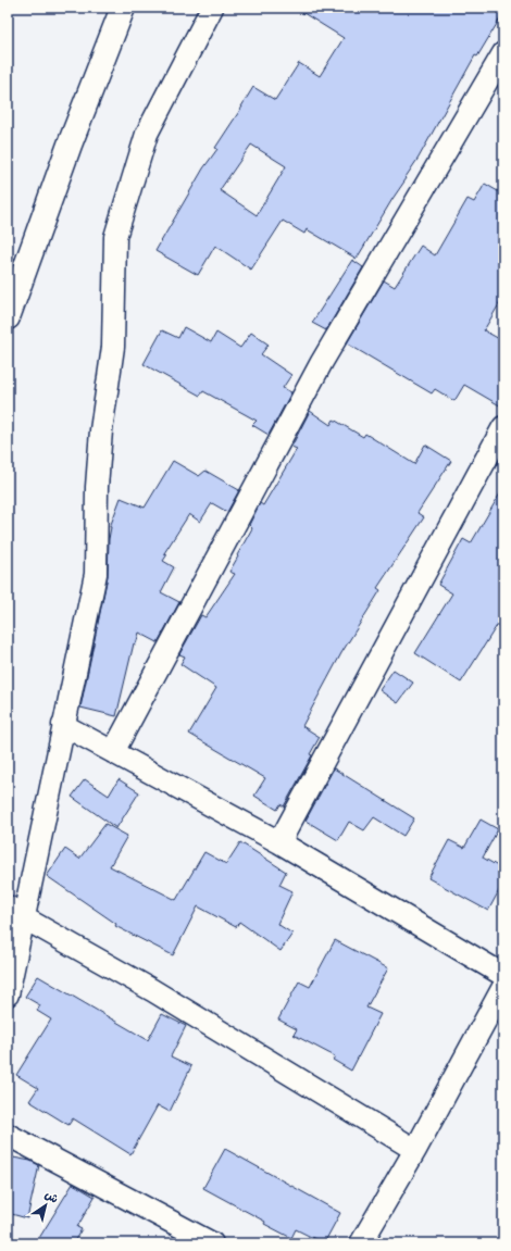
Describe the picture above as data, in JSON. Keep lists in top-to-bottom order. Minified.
{"north":"top right"}
